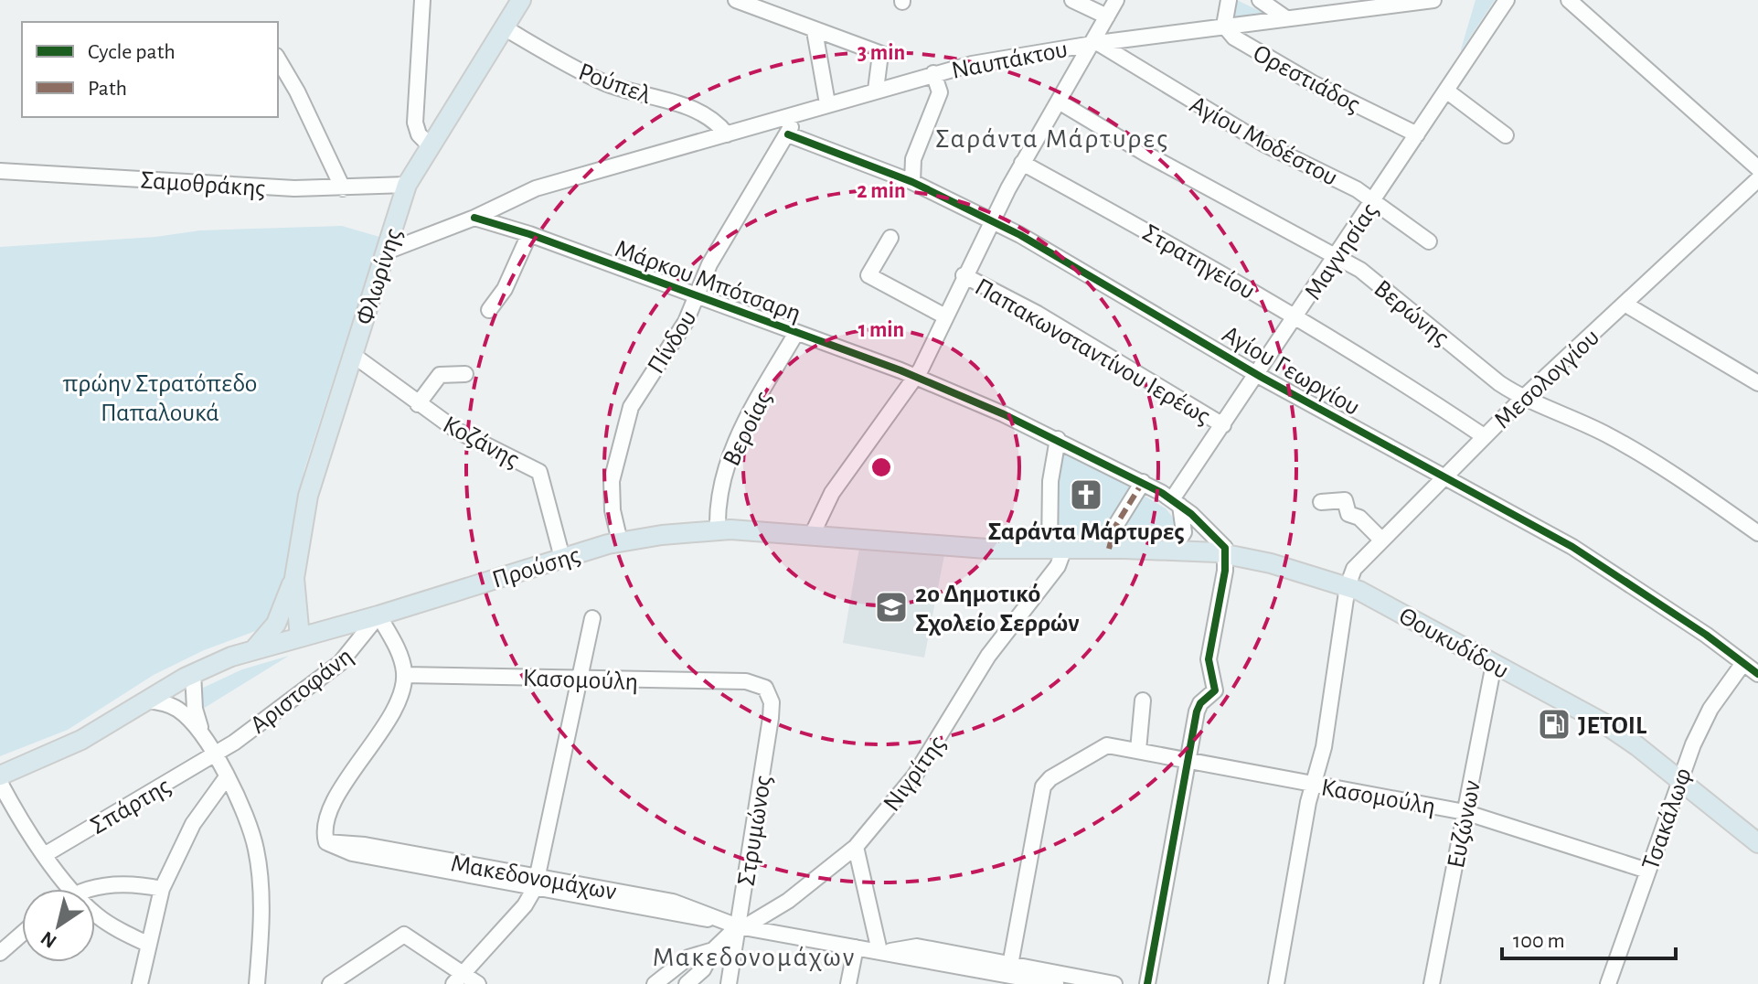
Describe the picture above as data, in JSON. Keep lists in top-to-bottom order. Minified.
{"streets":{"main road":["Φλωρίνης","Προύσης","Θουκυδίδου"],"street":["Ναυπάκτου","Ορεστιάδος","Ρούπελ","Αγίου Μοδέστου","Σαμοθράκης","Μαγνησίας","Στρατηγείου","Μάρκου Μπότσαρη","Βερώνης","Πίνδου","Παπακωνσταντίνου Ιερέως","Αγίου Γεωργίου","Μεσολογγίου","Βεροίας","Κοζάνης","Κασομούλη","Αριστοφάνη","Νιγρίτης","Σπάρτης","Τσακάλωφ","Ευζώνων","Στρυμώνος"]},"crossings":[["Ναυπάκτου","Ορεστιάδος"],["Ναυπάκτου","Ρούπελ"],["Ναυπάκτου","Αγίου Μοδέστου"],["Ναυπάκτου","Μάρκου Μπότσαρη"],["Ναυπάκτου","Πίνδου"],["Ορεστιάδος","Μαγνησίας"],["Ρούπελ","Φλωρίνης"],["Αγίου Μοδέστου","Μαγνησίας"],["Σαμοθράκης","Φλωρίνης"],["Μαγνησίας","Στρατηγείου"],["Μαγνησίας","Μάρκου Μπότσαρη"],["Μαγνησίας","Βερώνης"],["Μαγνησίας","Παπακωνσταντίνου Ιερέως"],["Μαγνησίας","Αγίου Γεωργίου"],["Στρατηγείου","Μεσολογγίου"],["Φλωρίνης","Κοζάνης"],["Φλωρίνης","Προύσης"],["Μάρκου Μπότσαρη","Πίνδου"],["Μάρκου Μπότσαρη","Βεροίας"],["Μάρκου Μπότσαρη","Θουκυδίδου"],["Βερώνης","Μεσολογγίου"],["Πίνδου","Αγίου Γεωργίου"],["Πίνδου","Προύσης"],["Αγίου Γεωργίου","Μεσολογγίου"],["Αγίου Γεωργίου","Τσακάλωφ"],["Μεσολογγίου","Θουκυδίδου"],["Βεροίας","Προύσης"],["Κοζάνης","Προύσης"],["Προύσης","Θουκυδίδου"],["Προύσης","Αριστοφάνη"],["Προύσης","Νιγρίτης"],["Θουκυδίδου","Τσακάλωφ"],["Θουκυδίδου","Ευζώνων"],["Κασομούλη","Τσακάλωφ"],["Κασομούλη","Ευζώνων"],["Κασομούλη","Στρυμώνος"],["Αριστοφάνη","Σπάρτης"],["Νιγρίτης","Στρυμώνος"]],"districts":["Σαράντα Μάρτυρες","Μακεδονομάχων"],"parks":["πρώην Στρατόπεδο Παπαλουκά"],"places":{"church":["Σαράντα Μάρτυρες"],"school or university":["2ο Δημοτικό Σχολείο Σερρών"],"fuel station":["JETOIL"]},"legend":["Cycle path","Path"],"scale_bar":"100 m","north":"bottom left","rings":["3 min","2 min","1 min"]}
